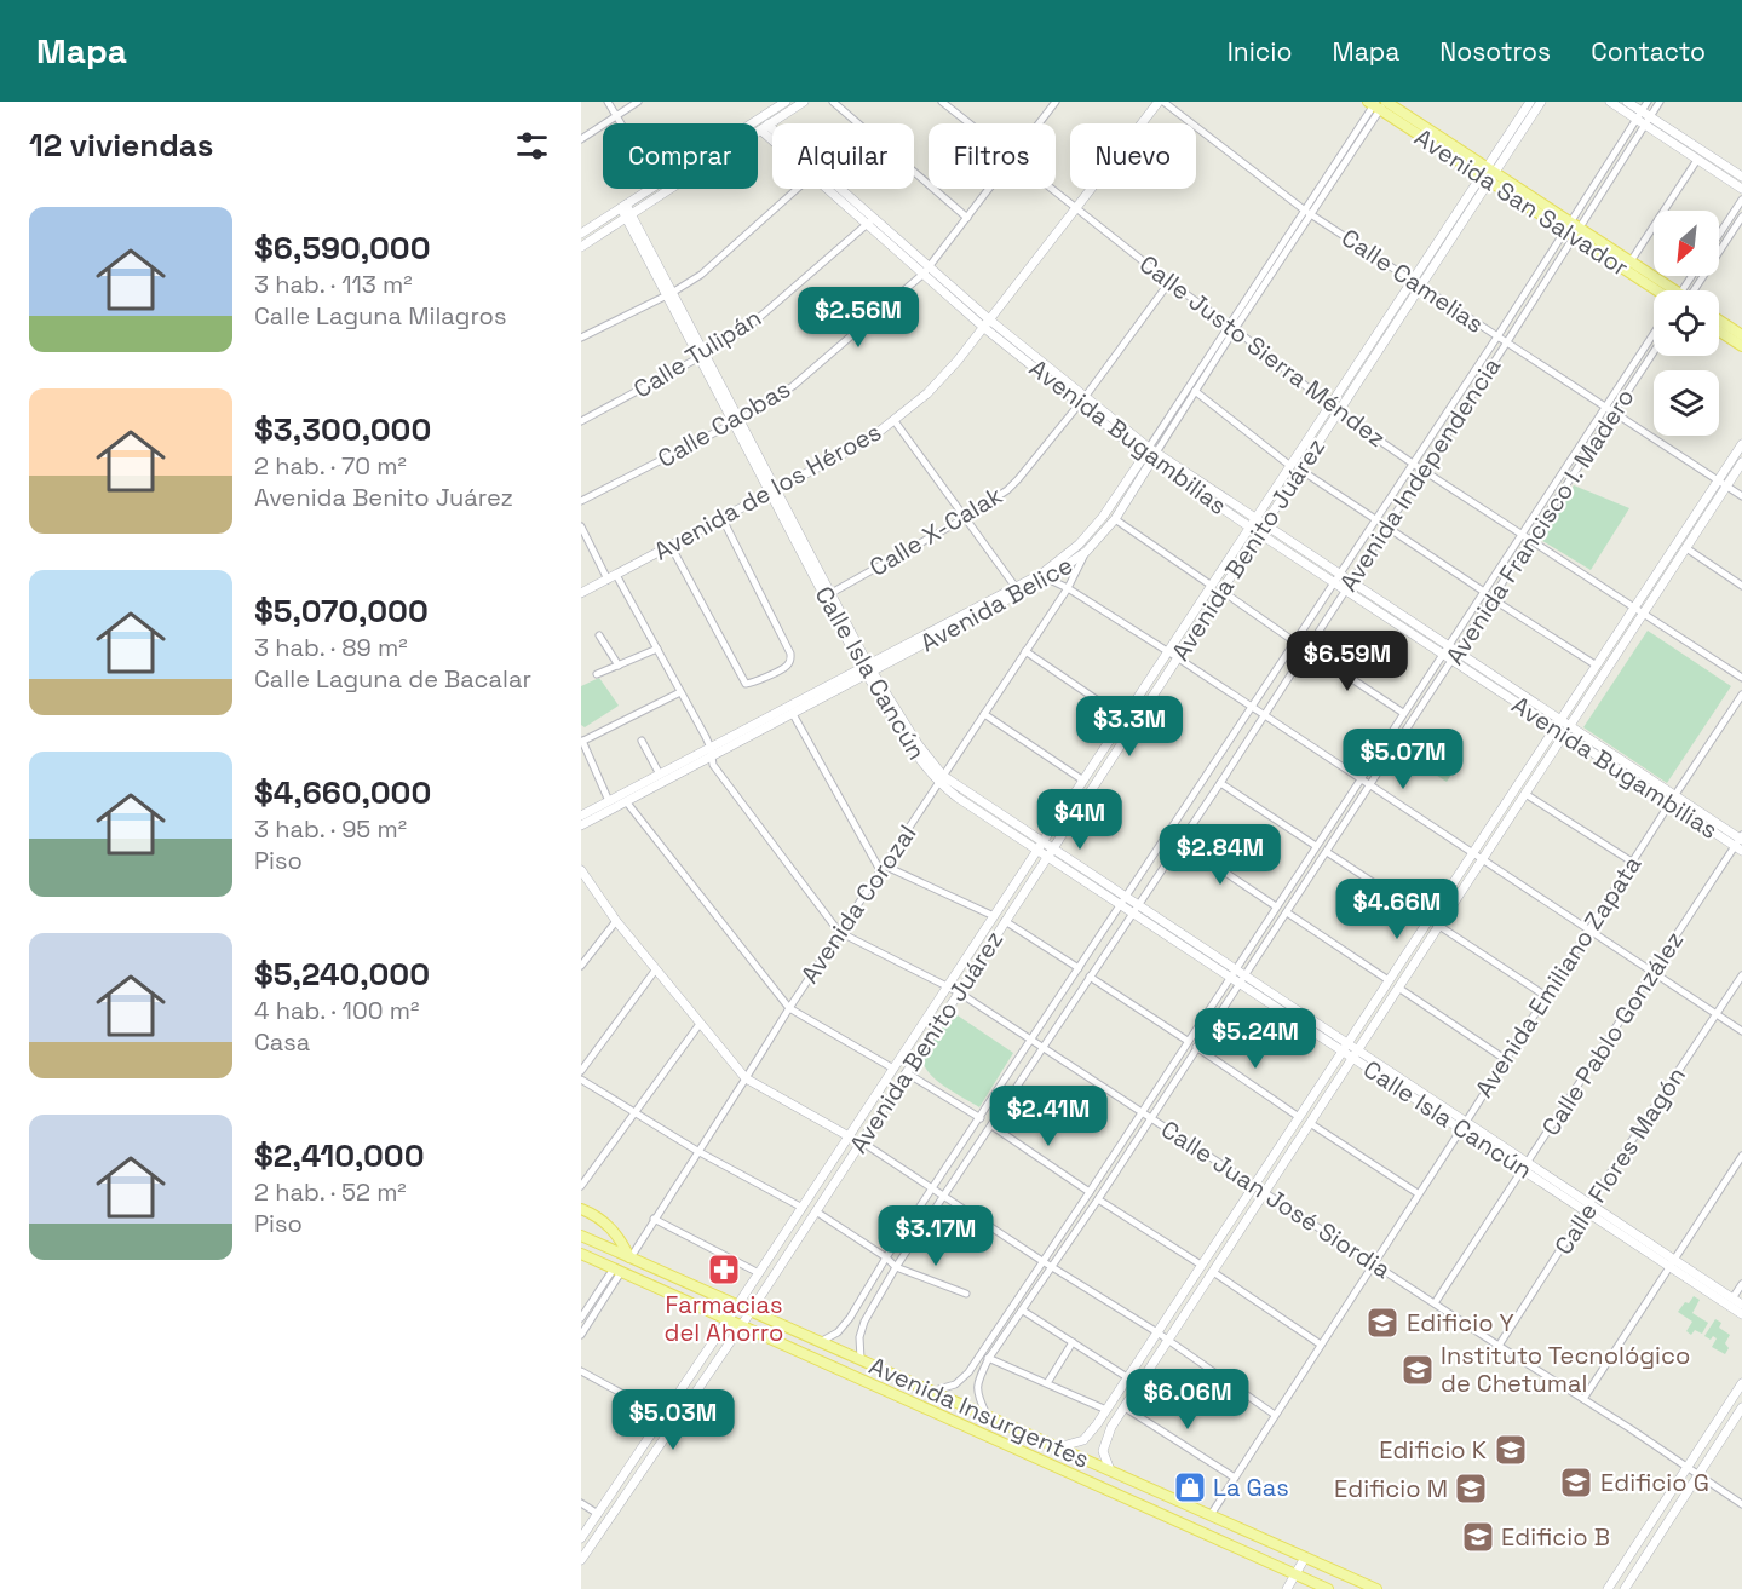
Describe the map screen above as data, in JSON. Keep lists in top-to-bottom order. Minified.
{"streets":{"main road":["Avenida San Salvador","Avenida Bugambilias","Avenida de los Héroes","Avenida Benito Juárez","Avenida Belice","Calle Isla Cancún","Avenida Insurgentes"],"street":["Calle Camelias","Calle Justo Sierra Méndez","Calle Tulipán","Calle Caobas","Avenida Independencia","Avenida Francisco I. Madero","Calle X-Calak","Avenida Corozal","Avenida Emiliano Zapata","Calle Pablo González","Calle Flores Magón","Calle Juan José Siordia"]},"crossings":[["Avenida San Salvador","Avenida Independencia"],["Avenida San Salvador","Avenida Benito Juárez"],["Avenida San Salvador","Avenida Belice"],["Calle Camelias","Avenida Independencia"],["Calle Camelias","Avenida de los Héroes"],["Calle Camelias","Avenida Francisco I. Madero"],["Calle Camelias","Avenida Benito Juárez"],["Calle Camelias","Avenida Belice"],["Calle Justo Sierra Méndez","Avenida Independencia"],["Calle Justo Sierra Méndez","Avenida de los Héroes"],["Calle Justo Sierra Méndez","Avenida Francisco I. Madero"],["Calle Justo Sierra Méndez","Calle X-Calak"],["Calle Justo Sierra Méndez","Avenida Benito Juárez"],["Calle Justo Sierra Méndez","Avenida Belice"],["Calle Tulipán","Avenida Bugambilias"],["Calle Tulipán","Calle Isla Cancún"],["Calle Caobas","Avenida Bugambilias"],["Calle Caobas","Calle Isla Cancún"],["Avenida Bugambilias","Avenida Independencia"],["Avenida Bugambilias","Avenida de los Héroes"],["Avenida Bugambilias","Avenida Francisco I. Madero"],["Avenida Bugambilias","Calle X-Calak"],["Avenida Bugambilias","Avenida Benito Juárez"],["Avenida Bugambilias","Avenida Belice"],["Avenida Bugambilias","Avenida Emiliano Zapata"],["Avenida Bugambilias","Calle Pablo González"],["Avenida Independencia","Calle Isla Cancún"],["Avenida Independencia","Calle Juan José Siordia"],["Avenida Independencia","Avenida Insurgentes"],["Avenida de los Héroes","Calle Isla Cancún"],["Avenida de los Héroes","Calle Juan José Siordia"],["Avenida Francisco I. Madero","Calle Isla Cancún"],["Avenida Francisco I. Madero","Calle Juan José Siordia"],["Avenida Francisco I. Madero","Avenida Insurgentes"],["Calle X-Calak","Calle Isla Cancún"],["Avenida Benito Juárez","Calle Isla Cancún"],["Avenida Benito Juárez","Calle Juan José Siordia"],["Avenida Benito Juárez","Avenida Insurgentes"],["Avenida Belice","Calle Isla Cancún"],["Avenida Belice","Avenida Corozal"],["Avenida Belice","Calle Juan José Siordia"],["Calle Isla Cancún","Avenida Corozal"],["Calle Isla Cancún","Avenida Emiliano Zapata"],["Calle Isla Cancún","Calle Pablo González"],["Calle Isla Cancún","Calle Flores Magón"],["Avenida Corozal","Calle Juan José Siordia"],["Avenida Corozal","Avenida Insurgentes"],["Avenida Emiliano Zapata","Calle Juan José Siordia"],["Avenida Emiliano Zapata","Avenida Insurgentes"],["Calle Pablo González","Calle Juan José Siordia"],["Calle Flores Magón","Calle Juan José Siordia"]],"places":{"pharmacy":["Farmacias del Ahorro"],"school or university":["Edificio Y","Instituto Tecnológico de Chetumal","Edificio K","Edificio G","Edificio M","Edificio B"],"shop":["La Gas"]},"north":"bottom left","page":{"header":"Mapa","nav":["Inicio","Mapa","Nosotros","Contacto"],"heading":"12 viviendas","chip":["Comprar","Alquilar","Filtros","Nuevo"],"list":[{"name":"$6,590,000","note":"3 hab. · 113 m² · Calle Laguna Milagros"},{"name":"$3,300,000","note":"2 hab. · 70 m² · Avenida Benito Juárez"},{"name":"$5,070,000","note":"3 hab. · 89 m² · Calle Laguna de Bacalar"},{"name":"$4,660,000","note":"3 hab. · 95 m² · Piso"},{"name":"$5,240,000","note":"4 hab. · 100 m² · Casa"},{"name":"$2,410,000","note":"2 hab. · 52 m² · Piso"}],"price":["$2.56M","$6.59M","$3.3M","$5.07M","$4M","$2.84M","$4.66M","$5.24M","$2.41M","$3.17M","$6.06M","$5.03M"]}}
